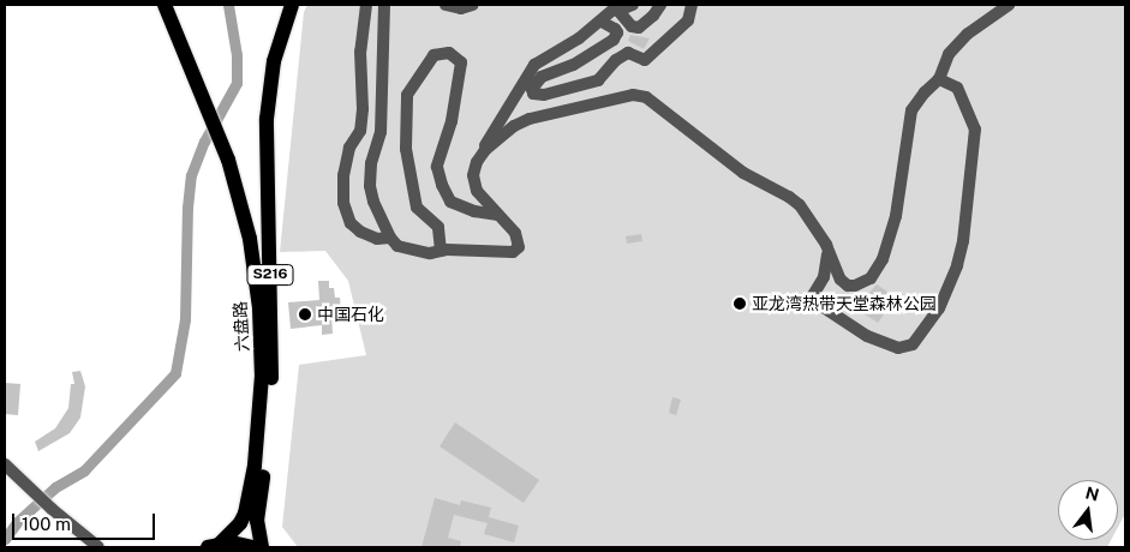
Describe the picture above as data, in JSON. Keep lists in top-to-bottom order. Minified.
{"streets":{"main road":["S216","六盘路"]},"crossings":[["S216","六盘路"]],"places":["亚龙湾热带天堂森林公园","中国石化"],"scale_bar":"100 m","north":"top"}
